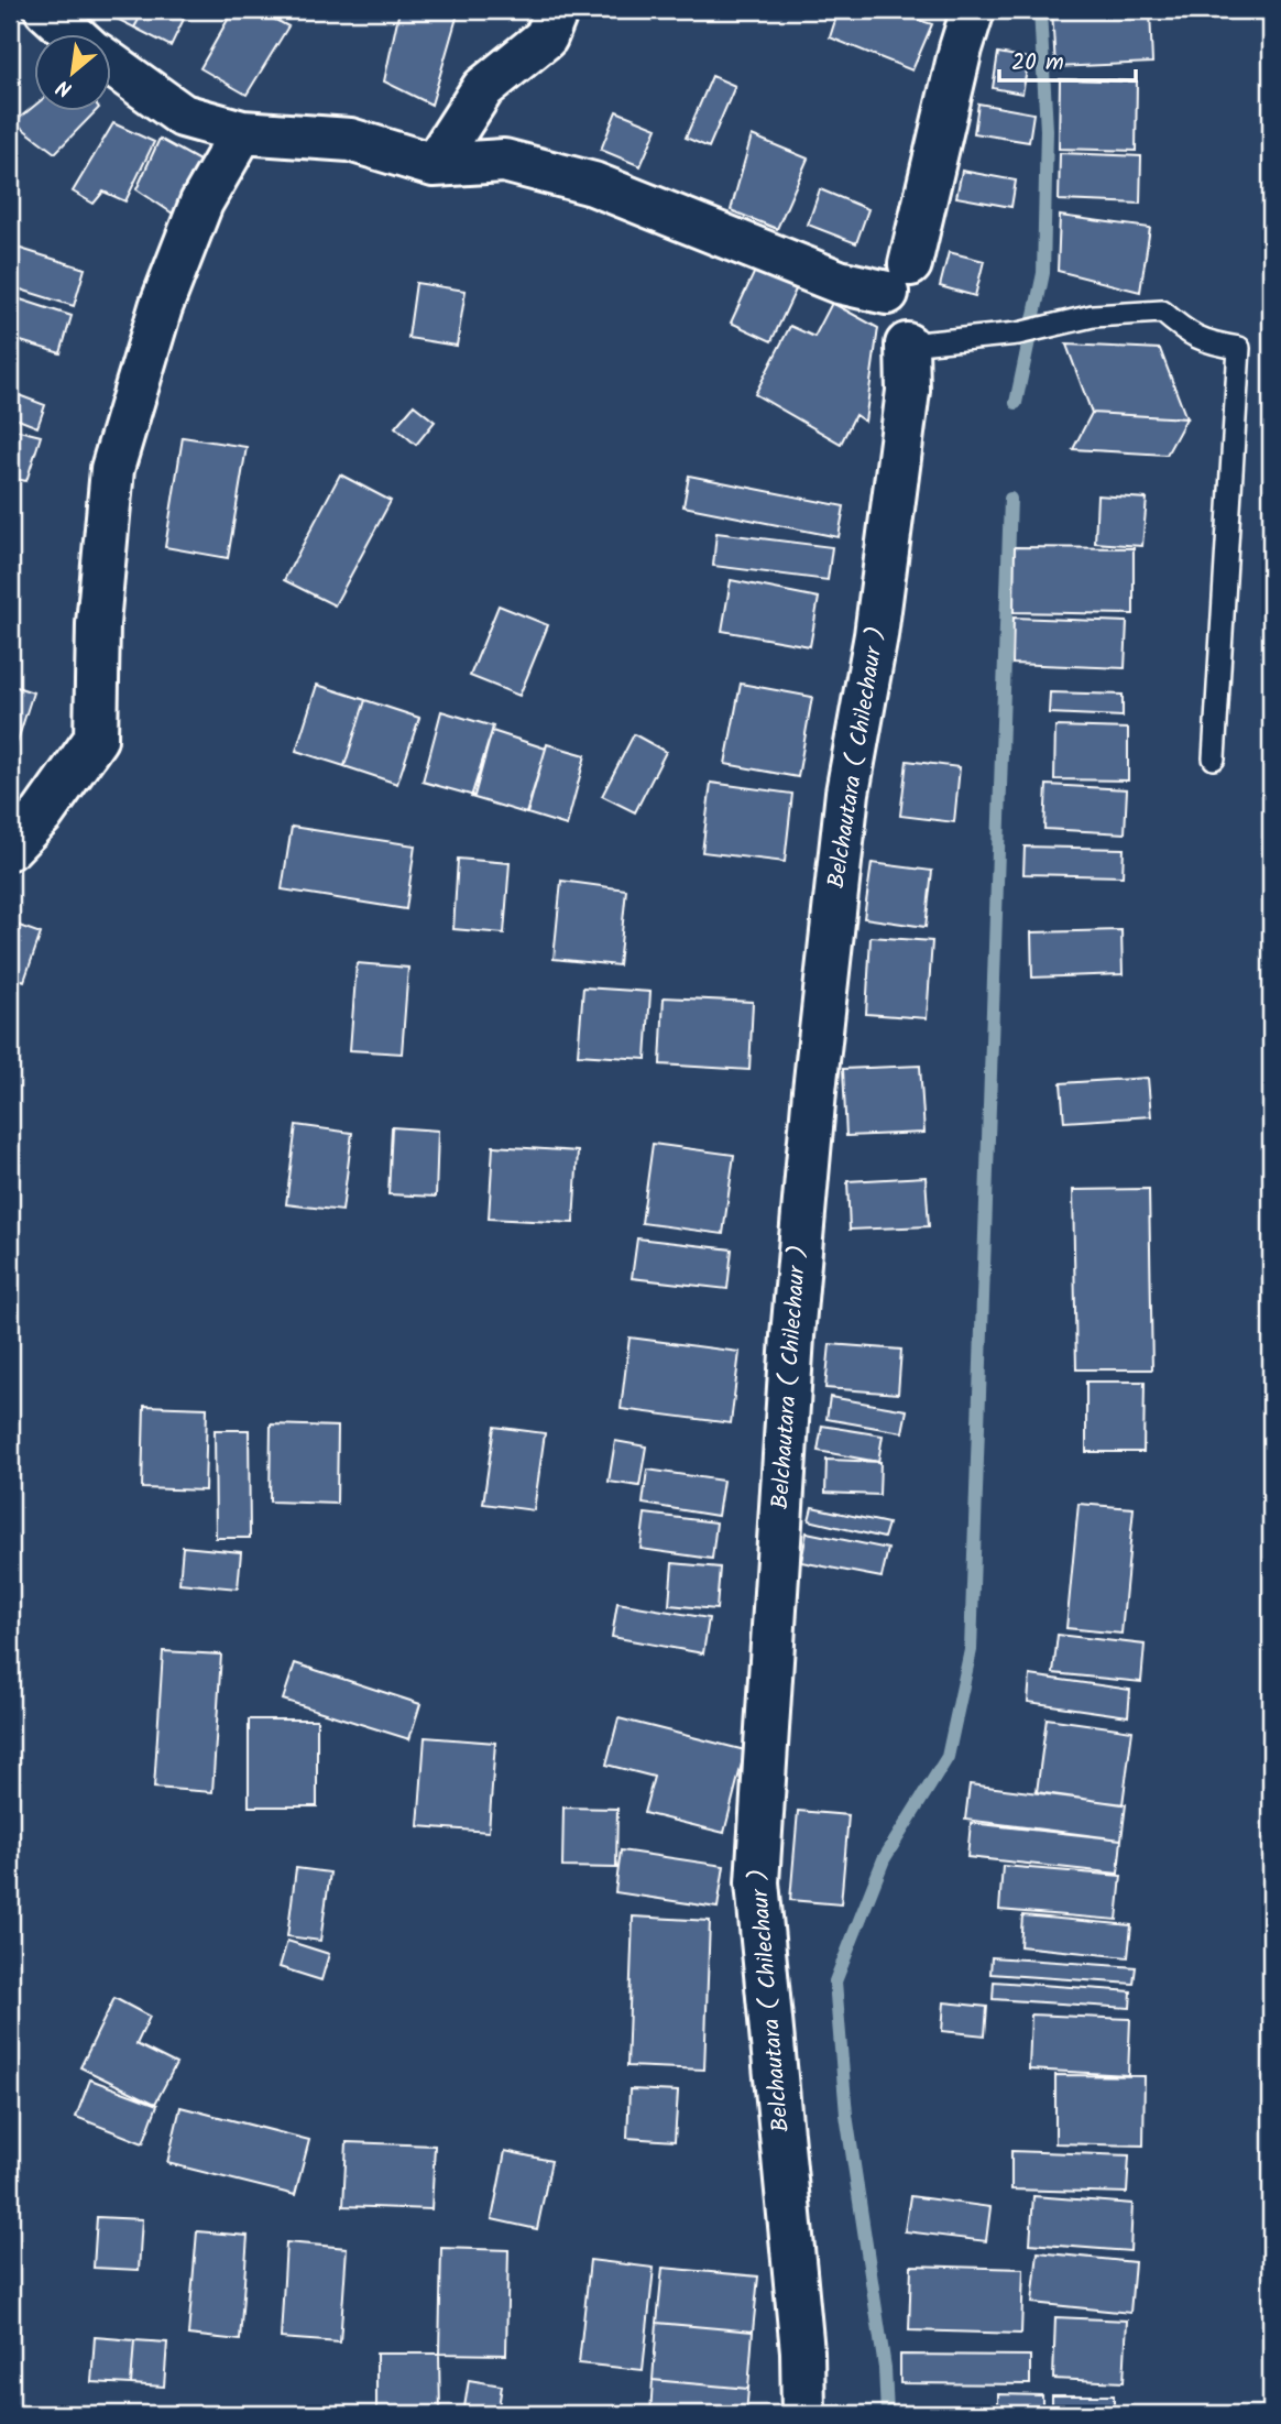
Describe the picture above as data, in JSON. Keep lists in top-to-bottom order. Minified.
{"streets":{"street":["Belchautara ( Chilechaur )"]},"scale_bar":"20 m","north":"bottom left"}
